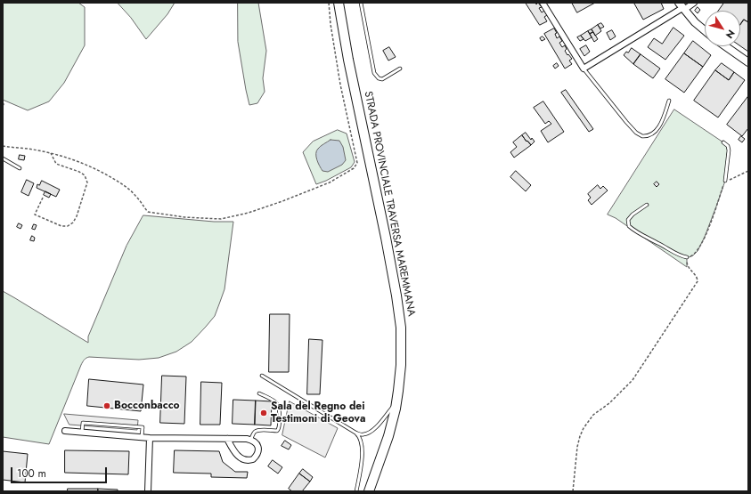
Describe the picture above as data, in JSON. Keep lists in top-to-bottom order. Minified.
{"streets":{"main road":["STRADA PROVINCIALE TRAVERSA MAREMMANA"]},"places":["Bocconbacco","Sala del Regno dei Testimoni di Geova"],"scale_bar":"100 m","north":"bottom right"}
